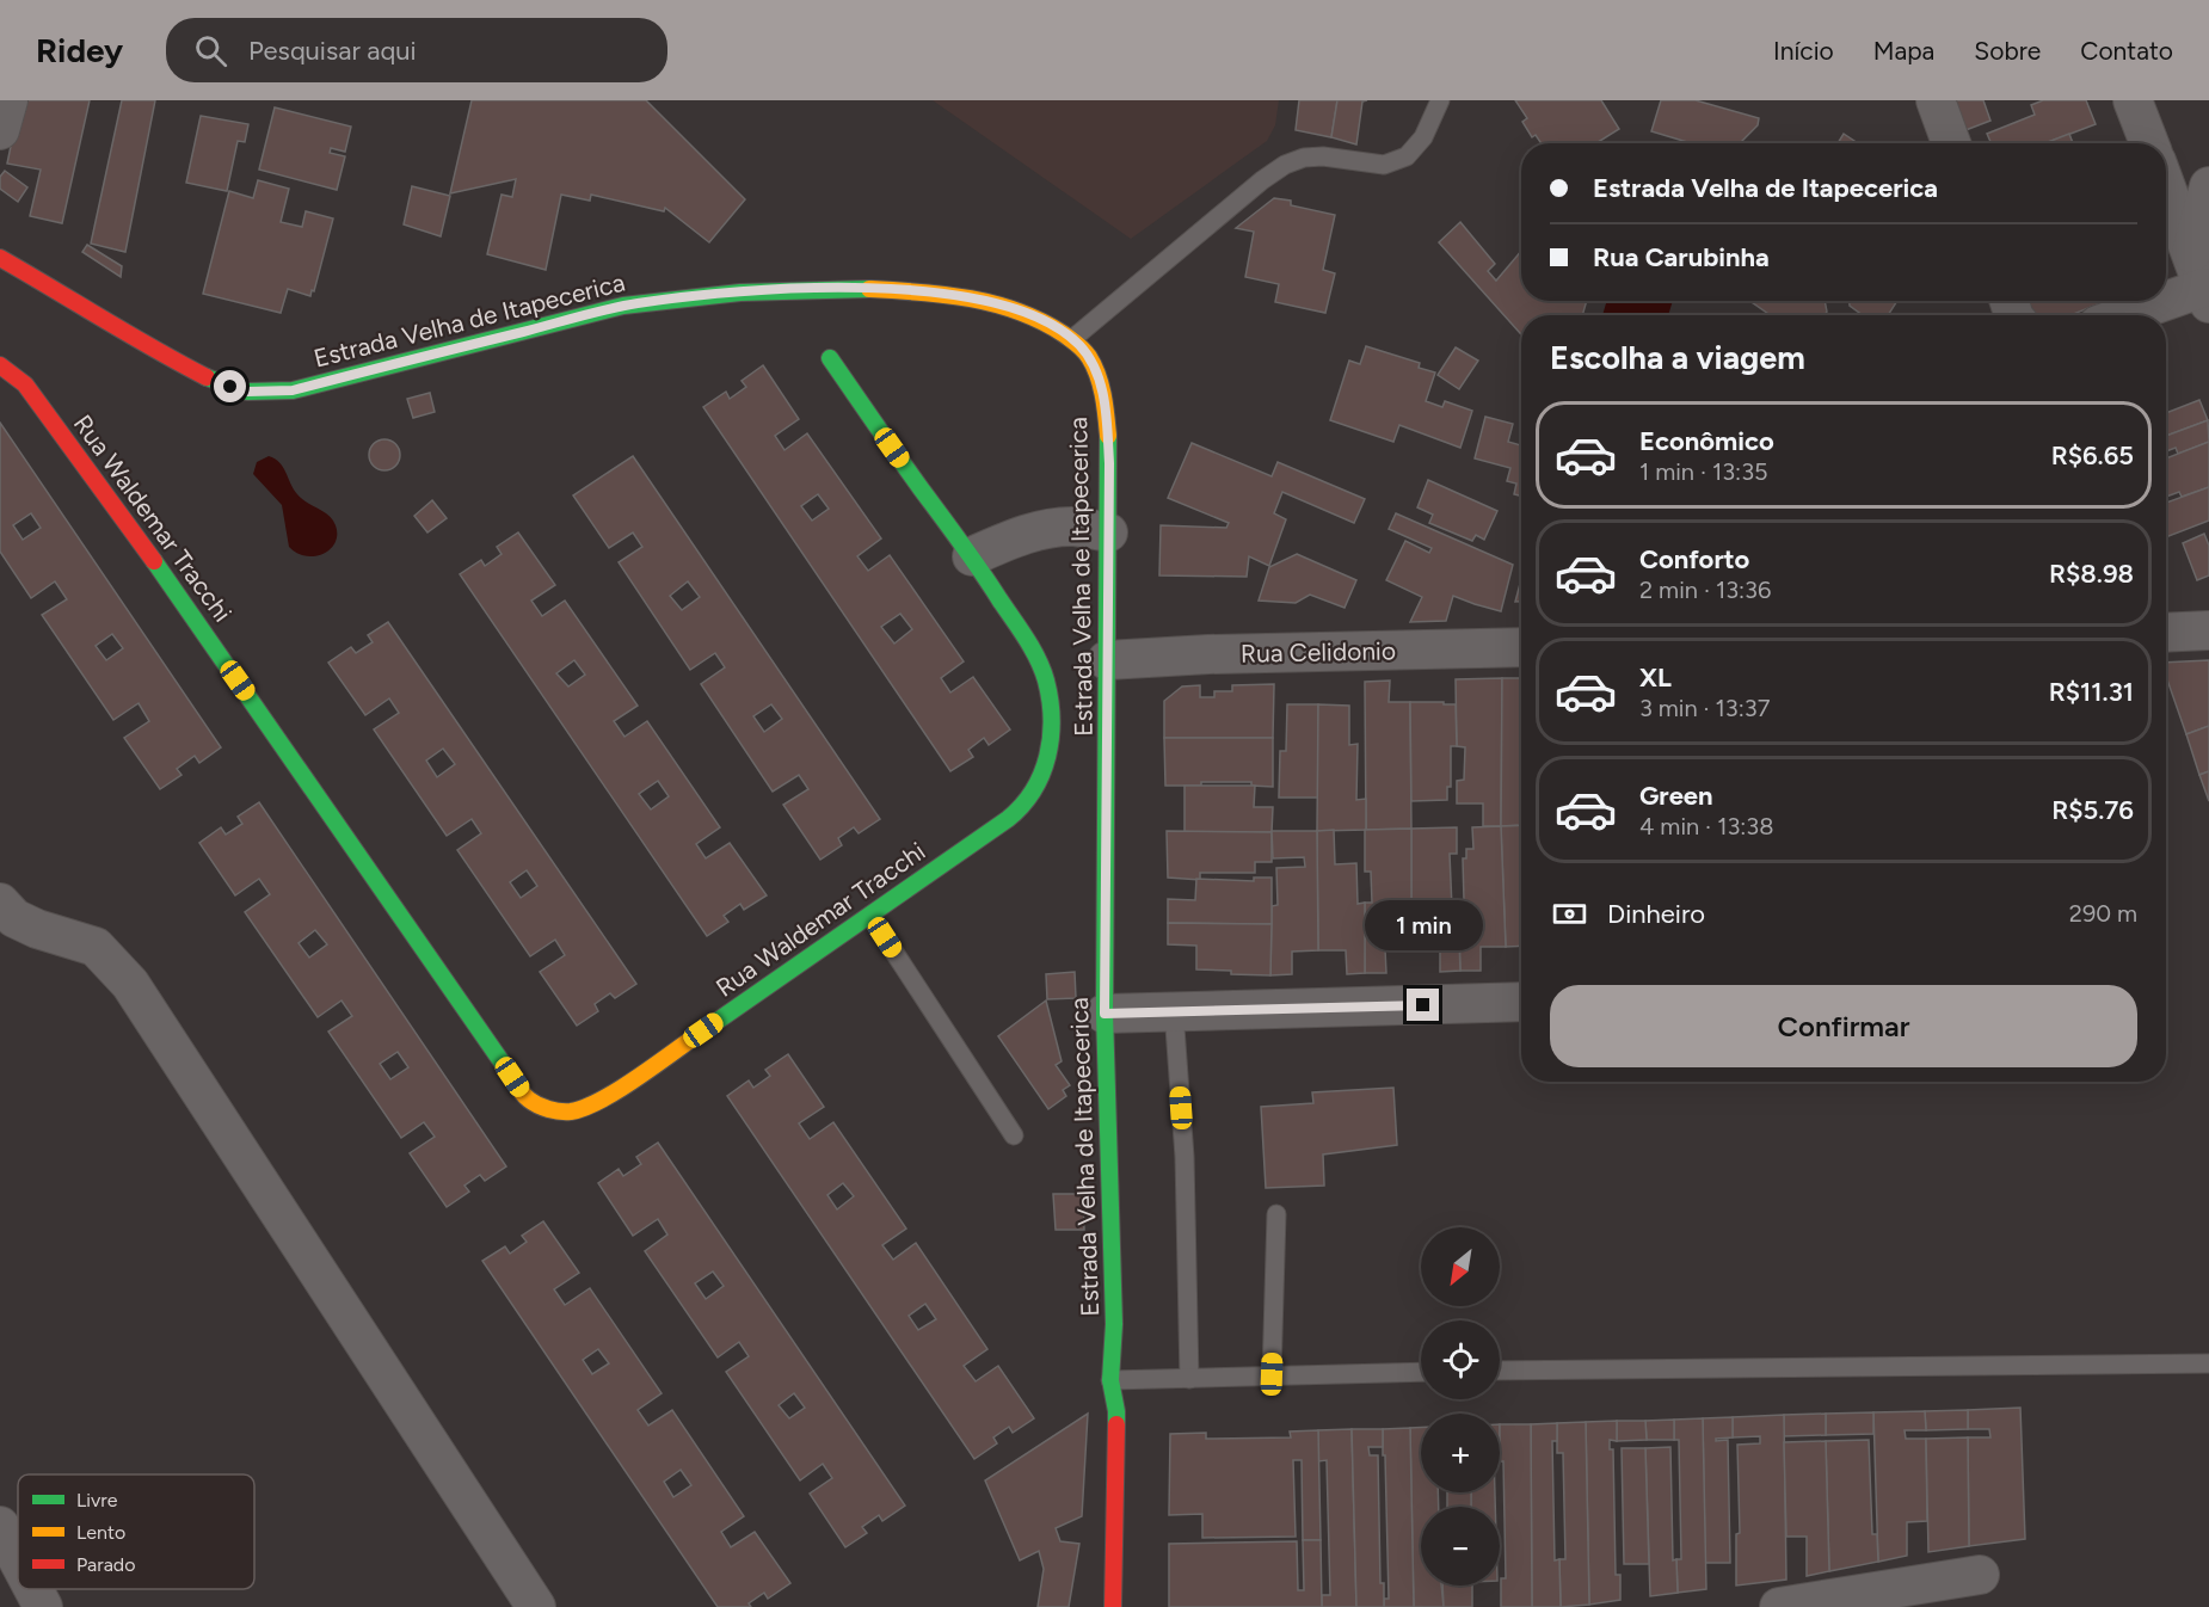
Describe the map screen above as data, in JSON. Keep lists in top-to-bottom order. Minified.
{"streets":{"main road":["Estrada Velha de Itapecerica","Rua Waldemar Tracchi"],"street":["Rua Celidonio"]},"crossings":[["Estrada Velha de Itapecerica","Rua Celidonio"]],"legend":["Livre","Lento","Parado"],"north":"bottom left","page":{"header":"Ridey","search":"Pesquisar aqui","nav":["Início","Mapa","Sobre","Contato"],"banner":["Estrada Velha de Itapecerica","Rua Carubinha"],"heading":"Escolha a viagem","list":[{"name":"Econômico","note":"1 min · 13:35","value":"R$6.65"},{"name":"Conforto","note":"2 min · 13:36","value":"R$8.98"},{"name":"XL","note":"3 min · 13:37","value":"R$11.31"},{"name":"Green","note":"4 min · 13:38","value":"R$5.76"}],"pay":["Dinheiro","290 m"],"bubble":"1 min","buttons":"Confirmar","map_buttons":["+","−"]}}
